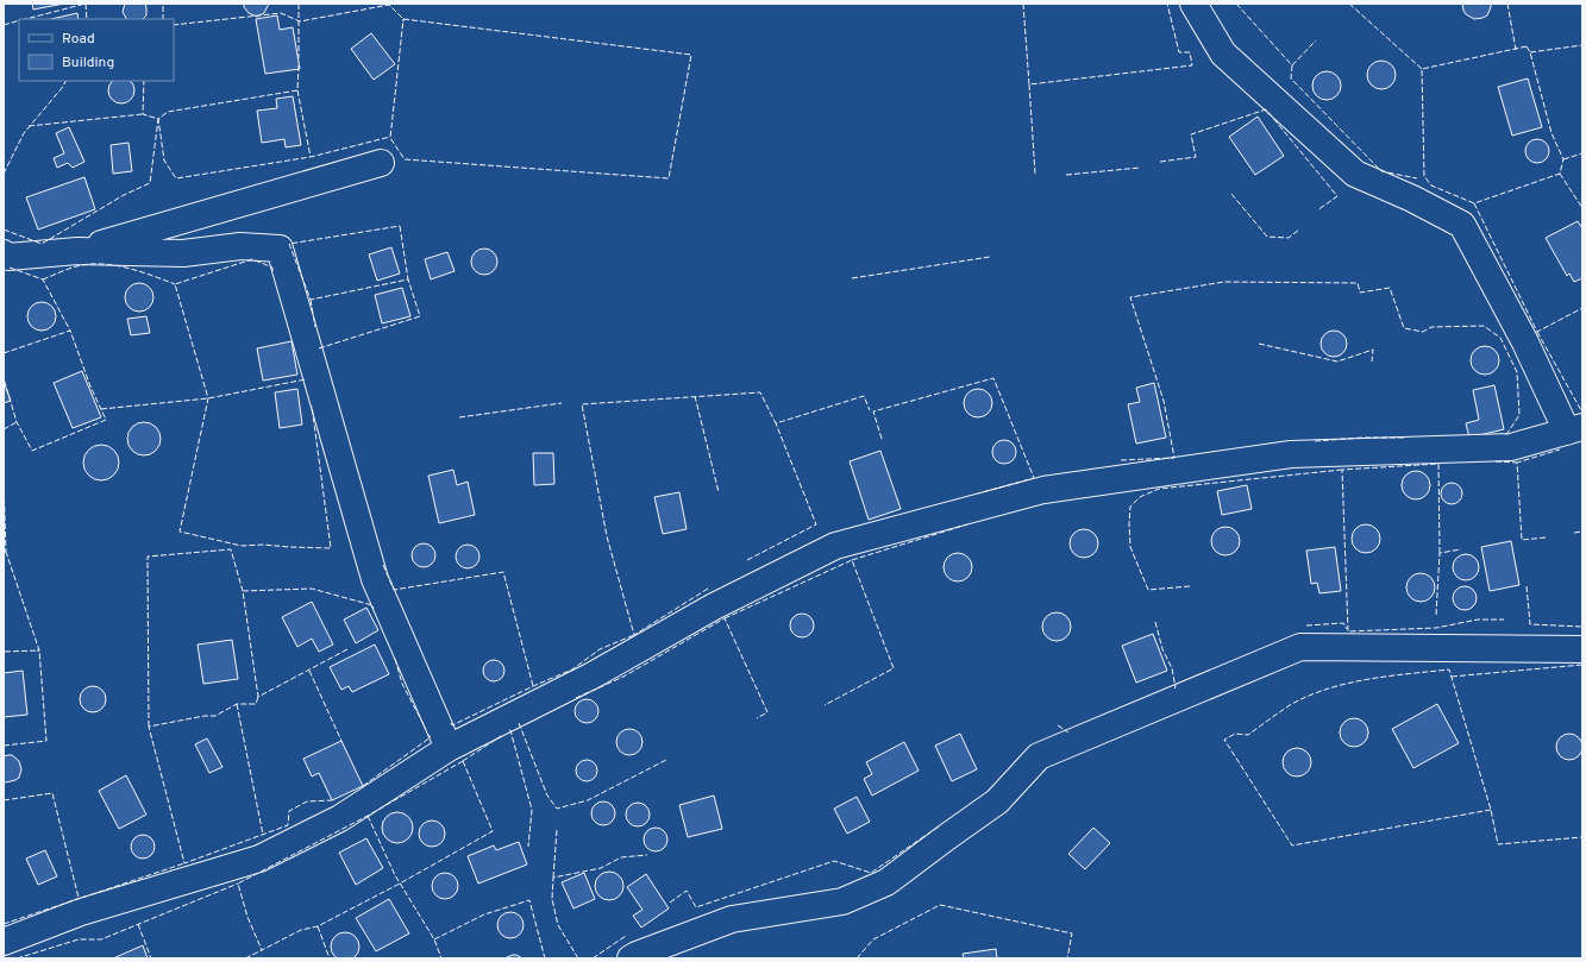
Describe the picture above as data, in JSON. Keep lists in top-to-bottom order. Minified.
{"legend":["Road","Building"]}
